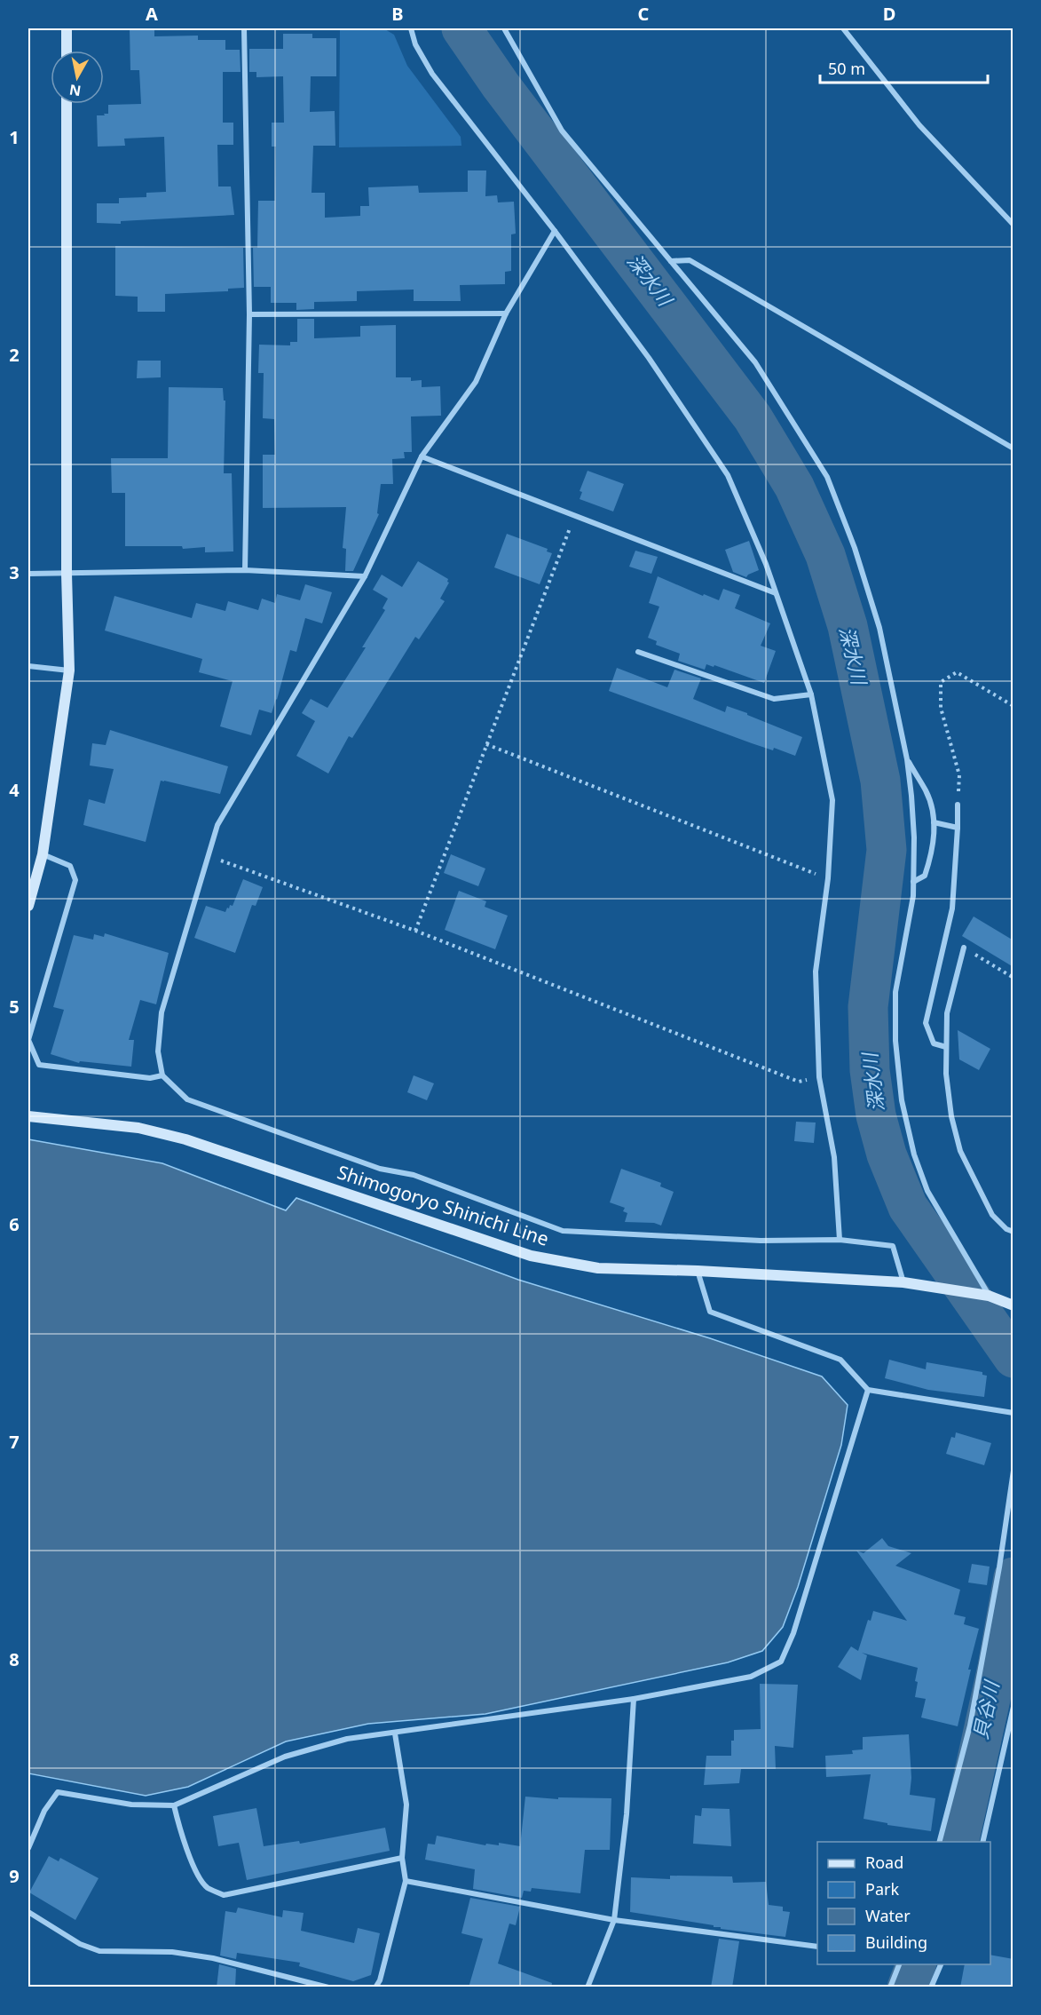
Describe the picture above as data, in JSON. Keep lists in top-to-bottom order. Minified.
{"streets":{"main road":["Shimogoryo Shinichi Line"]},"water":["深水川","貝谷川"],"legend":["Road","Park","Water","Building"],"scale_bar":"50 m","north":"bottom","grid":{"columns":["A","B","C","D"],"rows":["1","2","3","4","5","6","7","8","9"]}}
